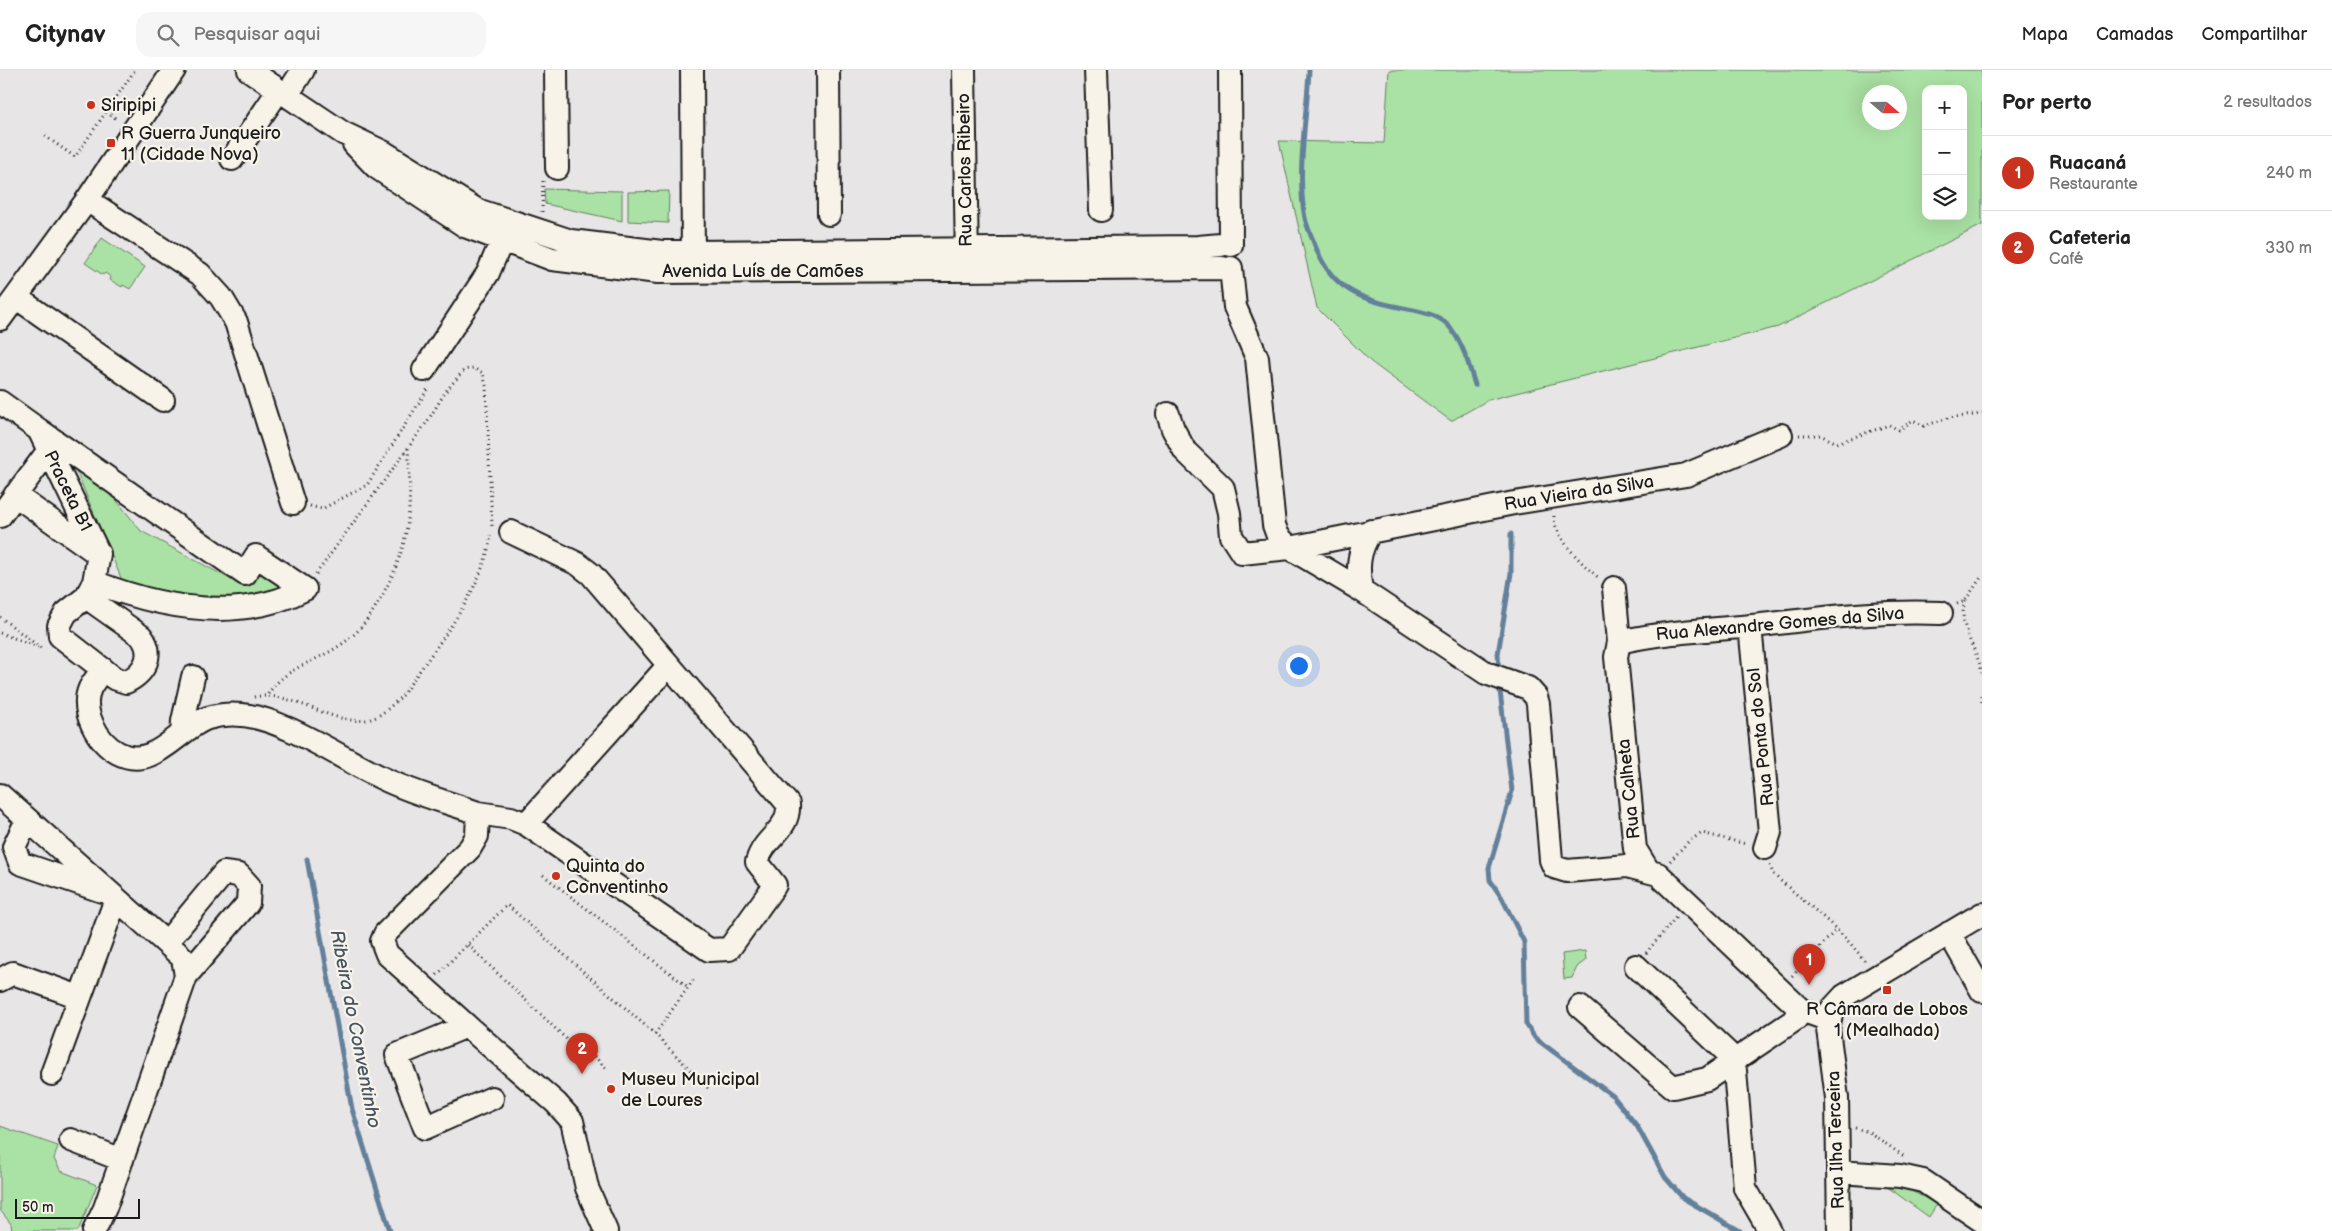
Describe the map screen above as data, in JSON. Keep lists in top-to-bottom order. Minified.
{"streets":{"street":["Rua Carlos Ribeiro","Avenida Luís de Camões","Praceta B1","Rua Vieira da Silva","Rua Alexandre Gomes da Silva","Rua Ponta do Sol","Rua Calheta","Rua Ilha Terceira"]},"crossings":[["Rua Carlos Ribeiro","Avenida Luís de Camões"],["Rua Alexandre Gomes da Silva","Rua Ponta do Sol"],["Rua Alexandre Gomes da Silva","Rua Calheta"],["Rua Calheta","Rua Ilha Terceira"]],"water":["Ribeira do Conventinho"],"places":{"other":["Siripipi","Quinta do Conventinho","Museu Municipal de Loures"],"transit":["R Guerra Junqueiro 11 (Cidade Nova)","R Câmara de Lobos 1 (Mealhada)"]},"scale_bar":"50 m","north":"right","page":{"header":"Citynav","search":"Pesquisar aqui","nav":["Mapa","Camadas","Compartilhar"],"heading":["Por perto","2 resultados"],"map_buttons":["+","−"],"list":[{"mark":"1","name":"Ruacaná","note":"Restaurante","value":"240 m"},{"mark":"2","name":"Cafeteria","note":"Café","value":"330 m"}],"pins":["1","2"],"scale":"50 m"}}
